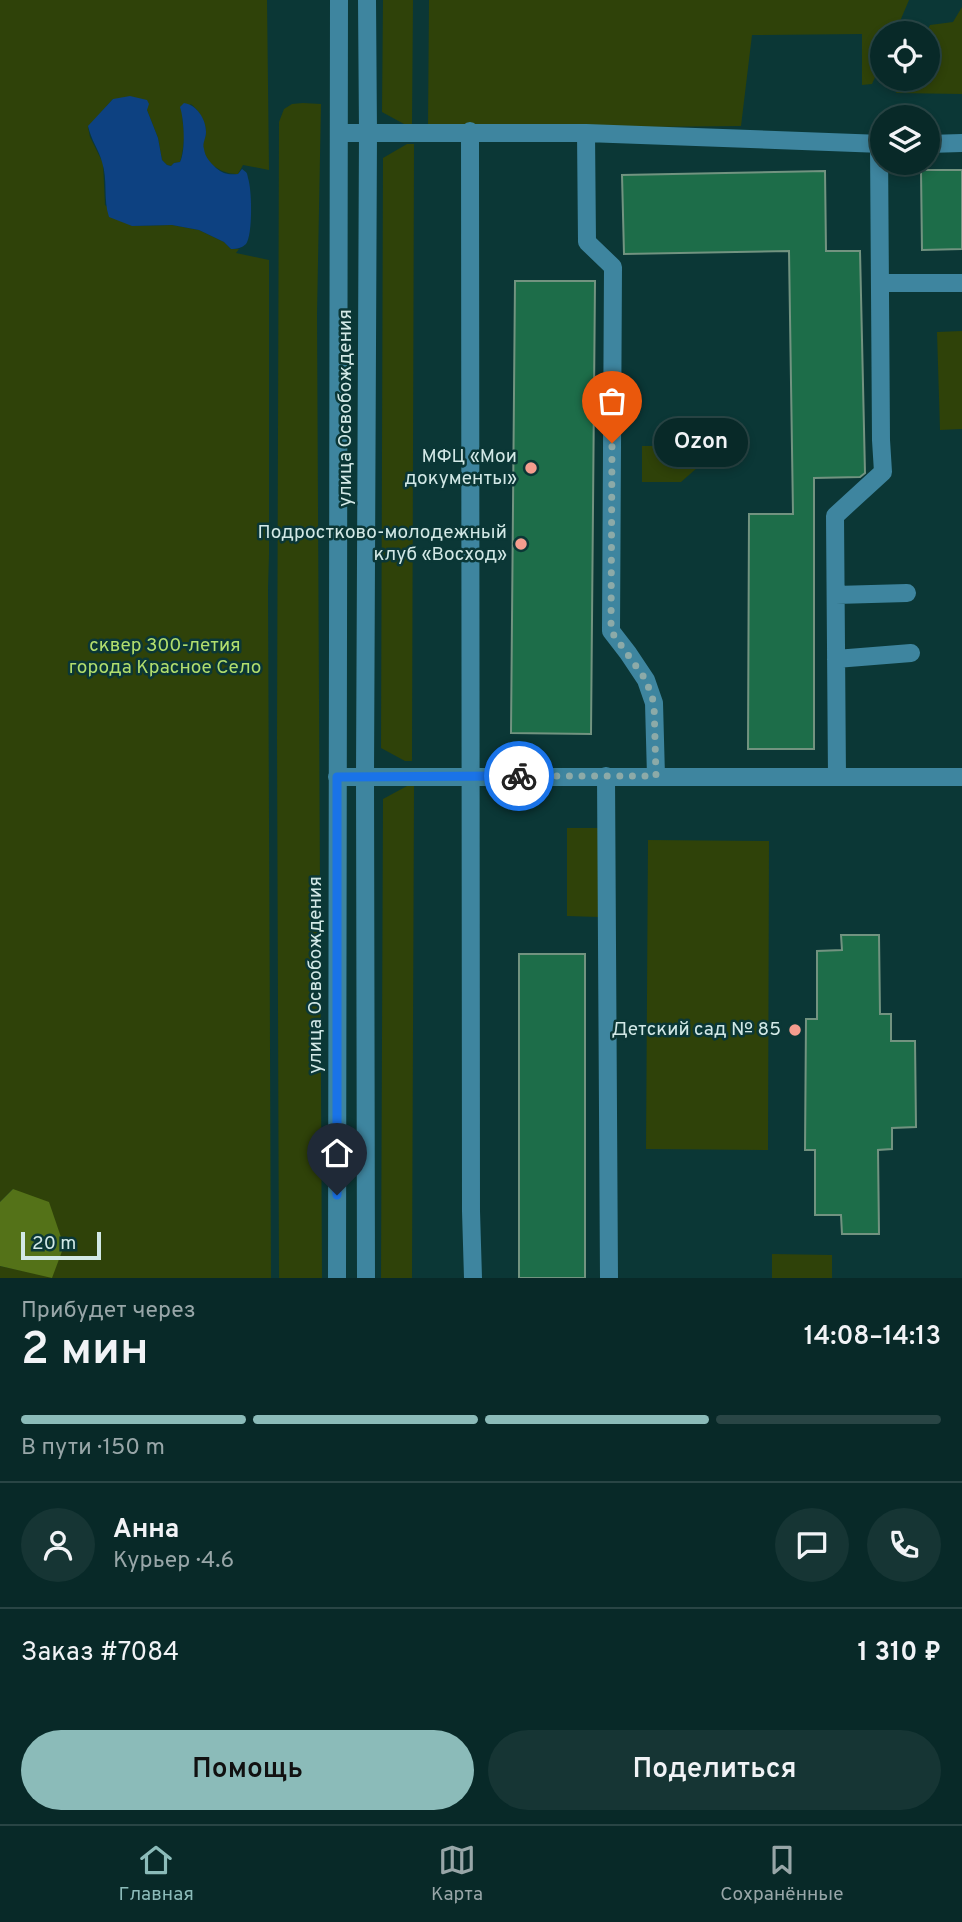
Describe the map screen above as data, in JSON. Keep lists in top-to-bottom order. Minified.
{"streets":{"street":["улица Освобождения"]},"parks":["сквер 300-летия города Красное Село"],"places":["Ozon","МФЦ «Мои документы»","Подростково-молодежный клуб «Восход»","Детский сад № 85"],"scale_bar":"20 m","page":{"bubble":"Ozon","scale":"20 m","heading":["2 мин","Прибудет через","14:08–14:13"],"panel":["Анна","Курьер · 4.6","Заказ #7084","1 310 ₽"],"bar":"В пути · 150 m","buttons":["Помощь","Поделиться"],"tabs":["Главная","Карта","Сохранённые"]}}
